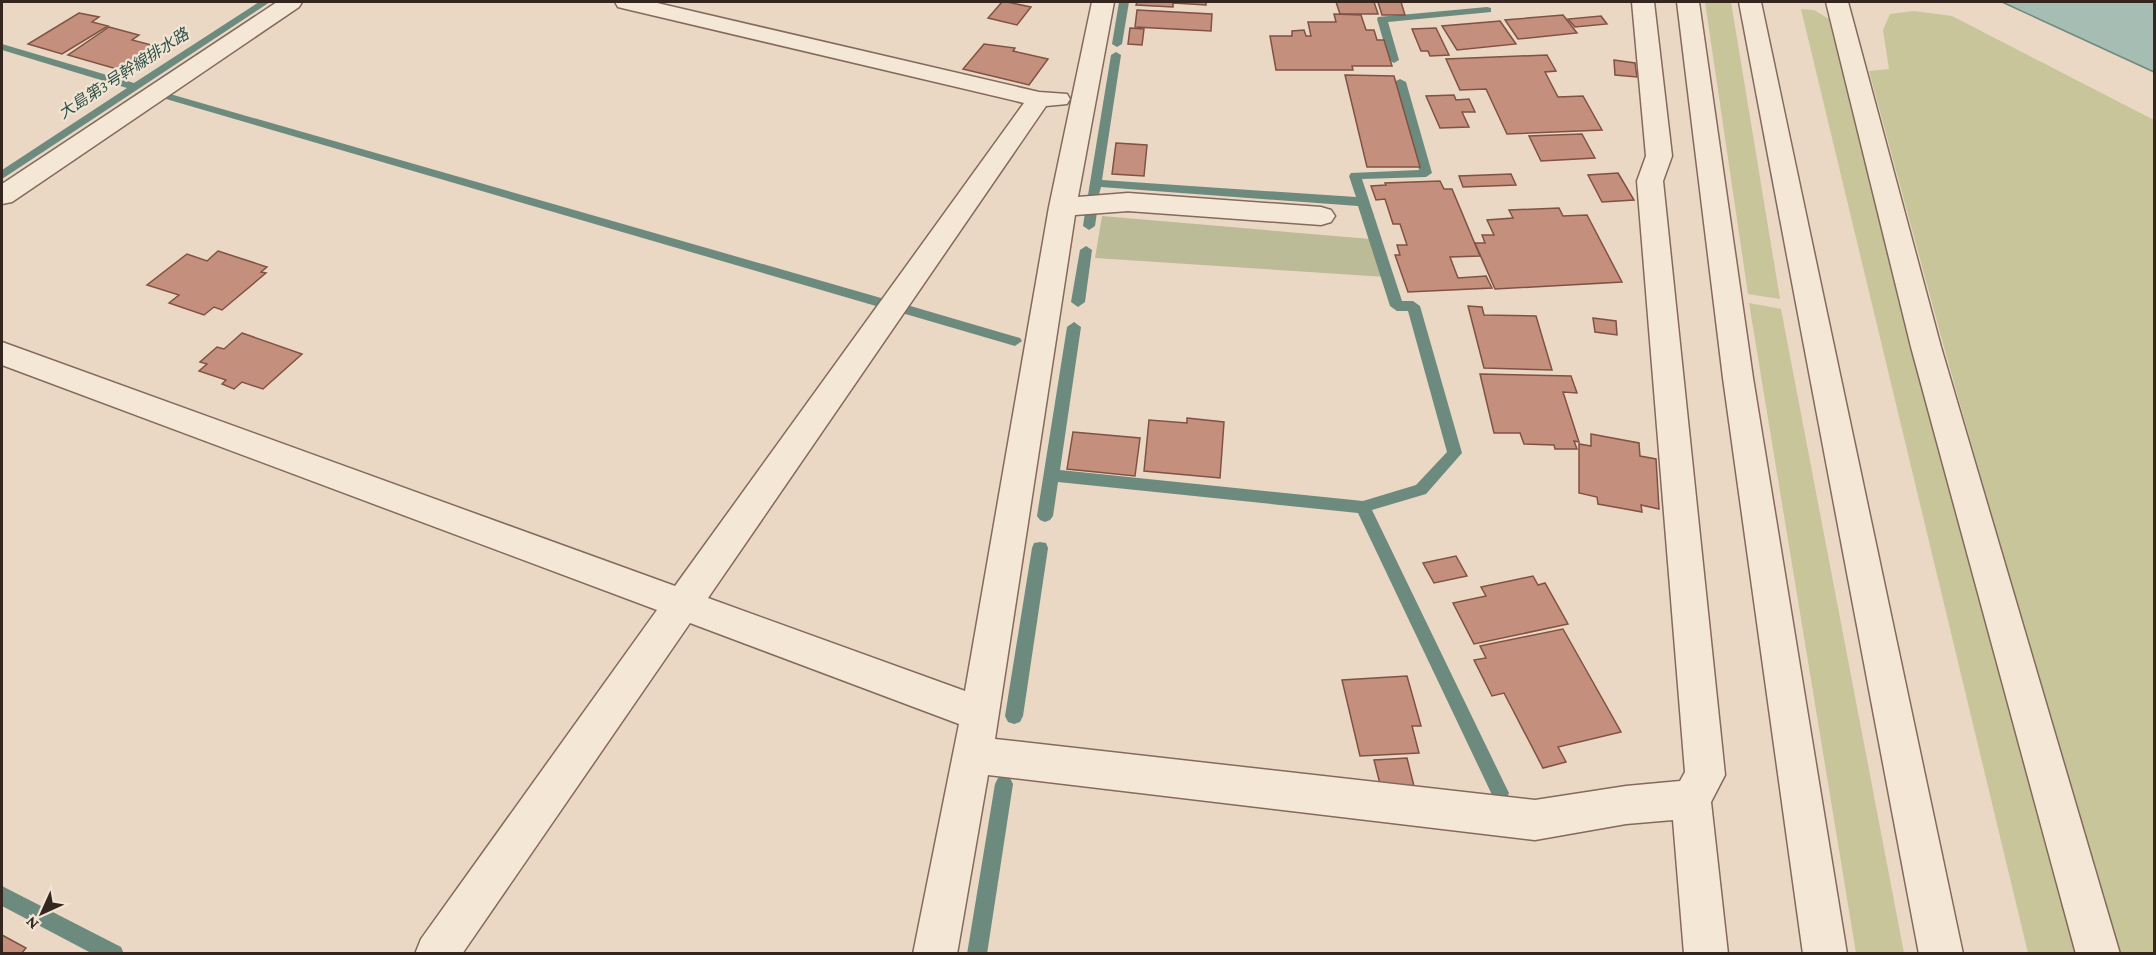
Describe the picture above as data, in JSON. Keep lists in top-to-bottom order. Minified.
{"water":["大島第3号幹線排水路"],"north":"bottom left"}
